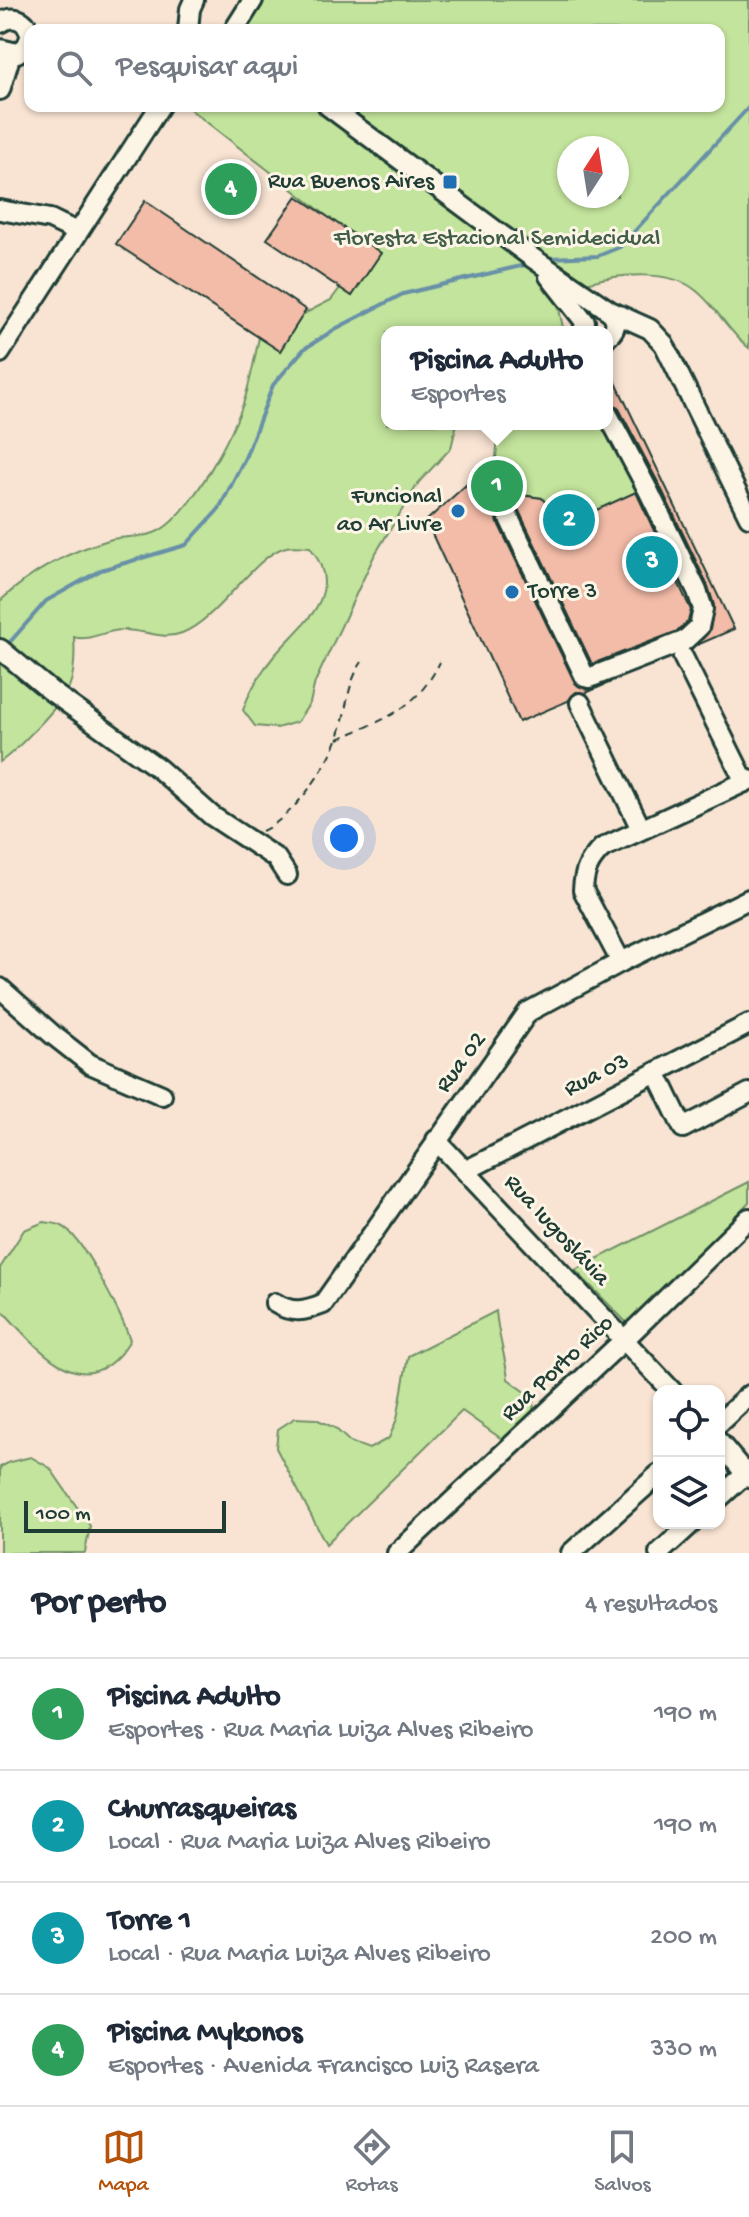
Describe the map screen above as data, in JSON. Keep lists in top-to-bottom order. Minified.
{"streets":{"street":["Rua 02","Rua 03","Rua Iugoslávia","Rua Porto Rico"]},"crossings":[["Rua 02","Rua Iugoslávia"],["Rua 03","Rua Iugoslávia"],["Rua Iugoslávia","Rua Porto Rico"]],"parks":["Floresta Estacional Semidecidual"],"places":{"transit":["Rua Buenos Aires"],"other":["Funcional ao Ar Livre","Torre 3"]},"scale_bar":"100 m","north":"top","page":{"search":"Pesquisar aqui","pins":["4","1","2","3"],"popup":["Piscina Adulto","Esportes"],"scale":"100 m","heading":["Por perto","4 resultados"],"list":[{"mark":"1","name":"Piscina Adulto","note":"Esportes · Rua Maria Luiza Alves Ribeiro","value":"190 m"},{"mark":"2","name":"Churrasqueiras","note":"Local · Rua Maria Luiza Alves Ribeiro","value":"190 m"},{"mark":"3","name":"Torre 1","note":"Local · Rua Maria Luiza Alves Ribeiro","value":"200 m"},{"mark":"4","name":"Piscina Mykonos","note":"Esportes · Avenida Francisco Luiz Rasera","value":"330 m"}],"nav":["Mapa","Rotas","Salvos"]}}
